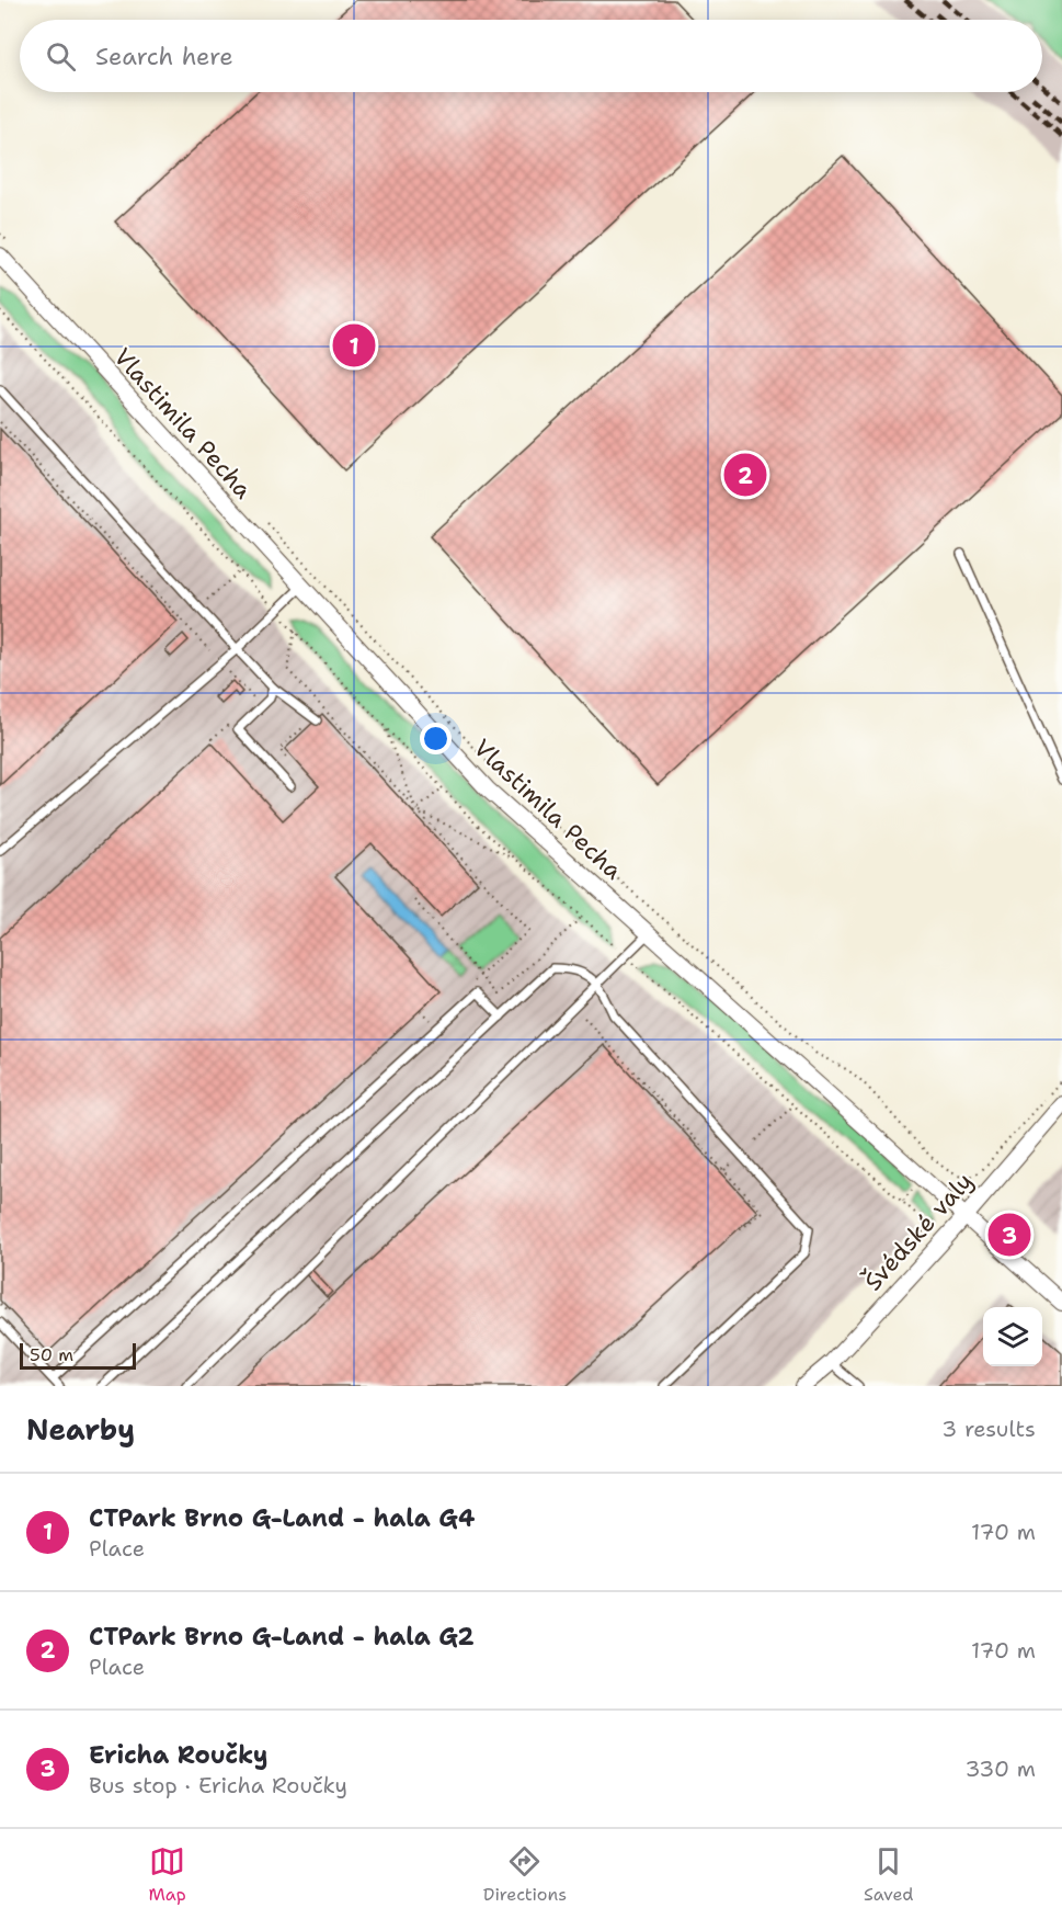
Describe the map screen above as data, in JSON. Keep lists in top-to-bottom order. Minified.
{"streets":{"street":["Vlastimila Pecha","Švédské valy"]},"crossings":[["Vlastimila Pecha","Švédské valy"]],"scale_bar":"50 m","page":{"search":"Search here","pins":["1","2","3"],"scale":"50 m","heading":["Nearby","3 results"],"list":[{"mark":"1","name":"CTPark Brno G-Land - hala G4","note":"Place","value":"170 m"},{"mark":"2","name":"CTPark Brno G-Land - hala G2","note":"Place","value":"170 m"},{"mark":"3","name":"Ericha Roučky","note":"Bus stop · Ericha Roučky","value":"330 m"}],"nav":["Map","Directions","Saved"]}}
